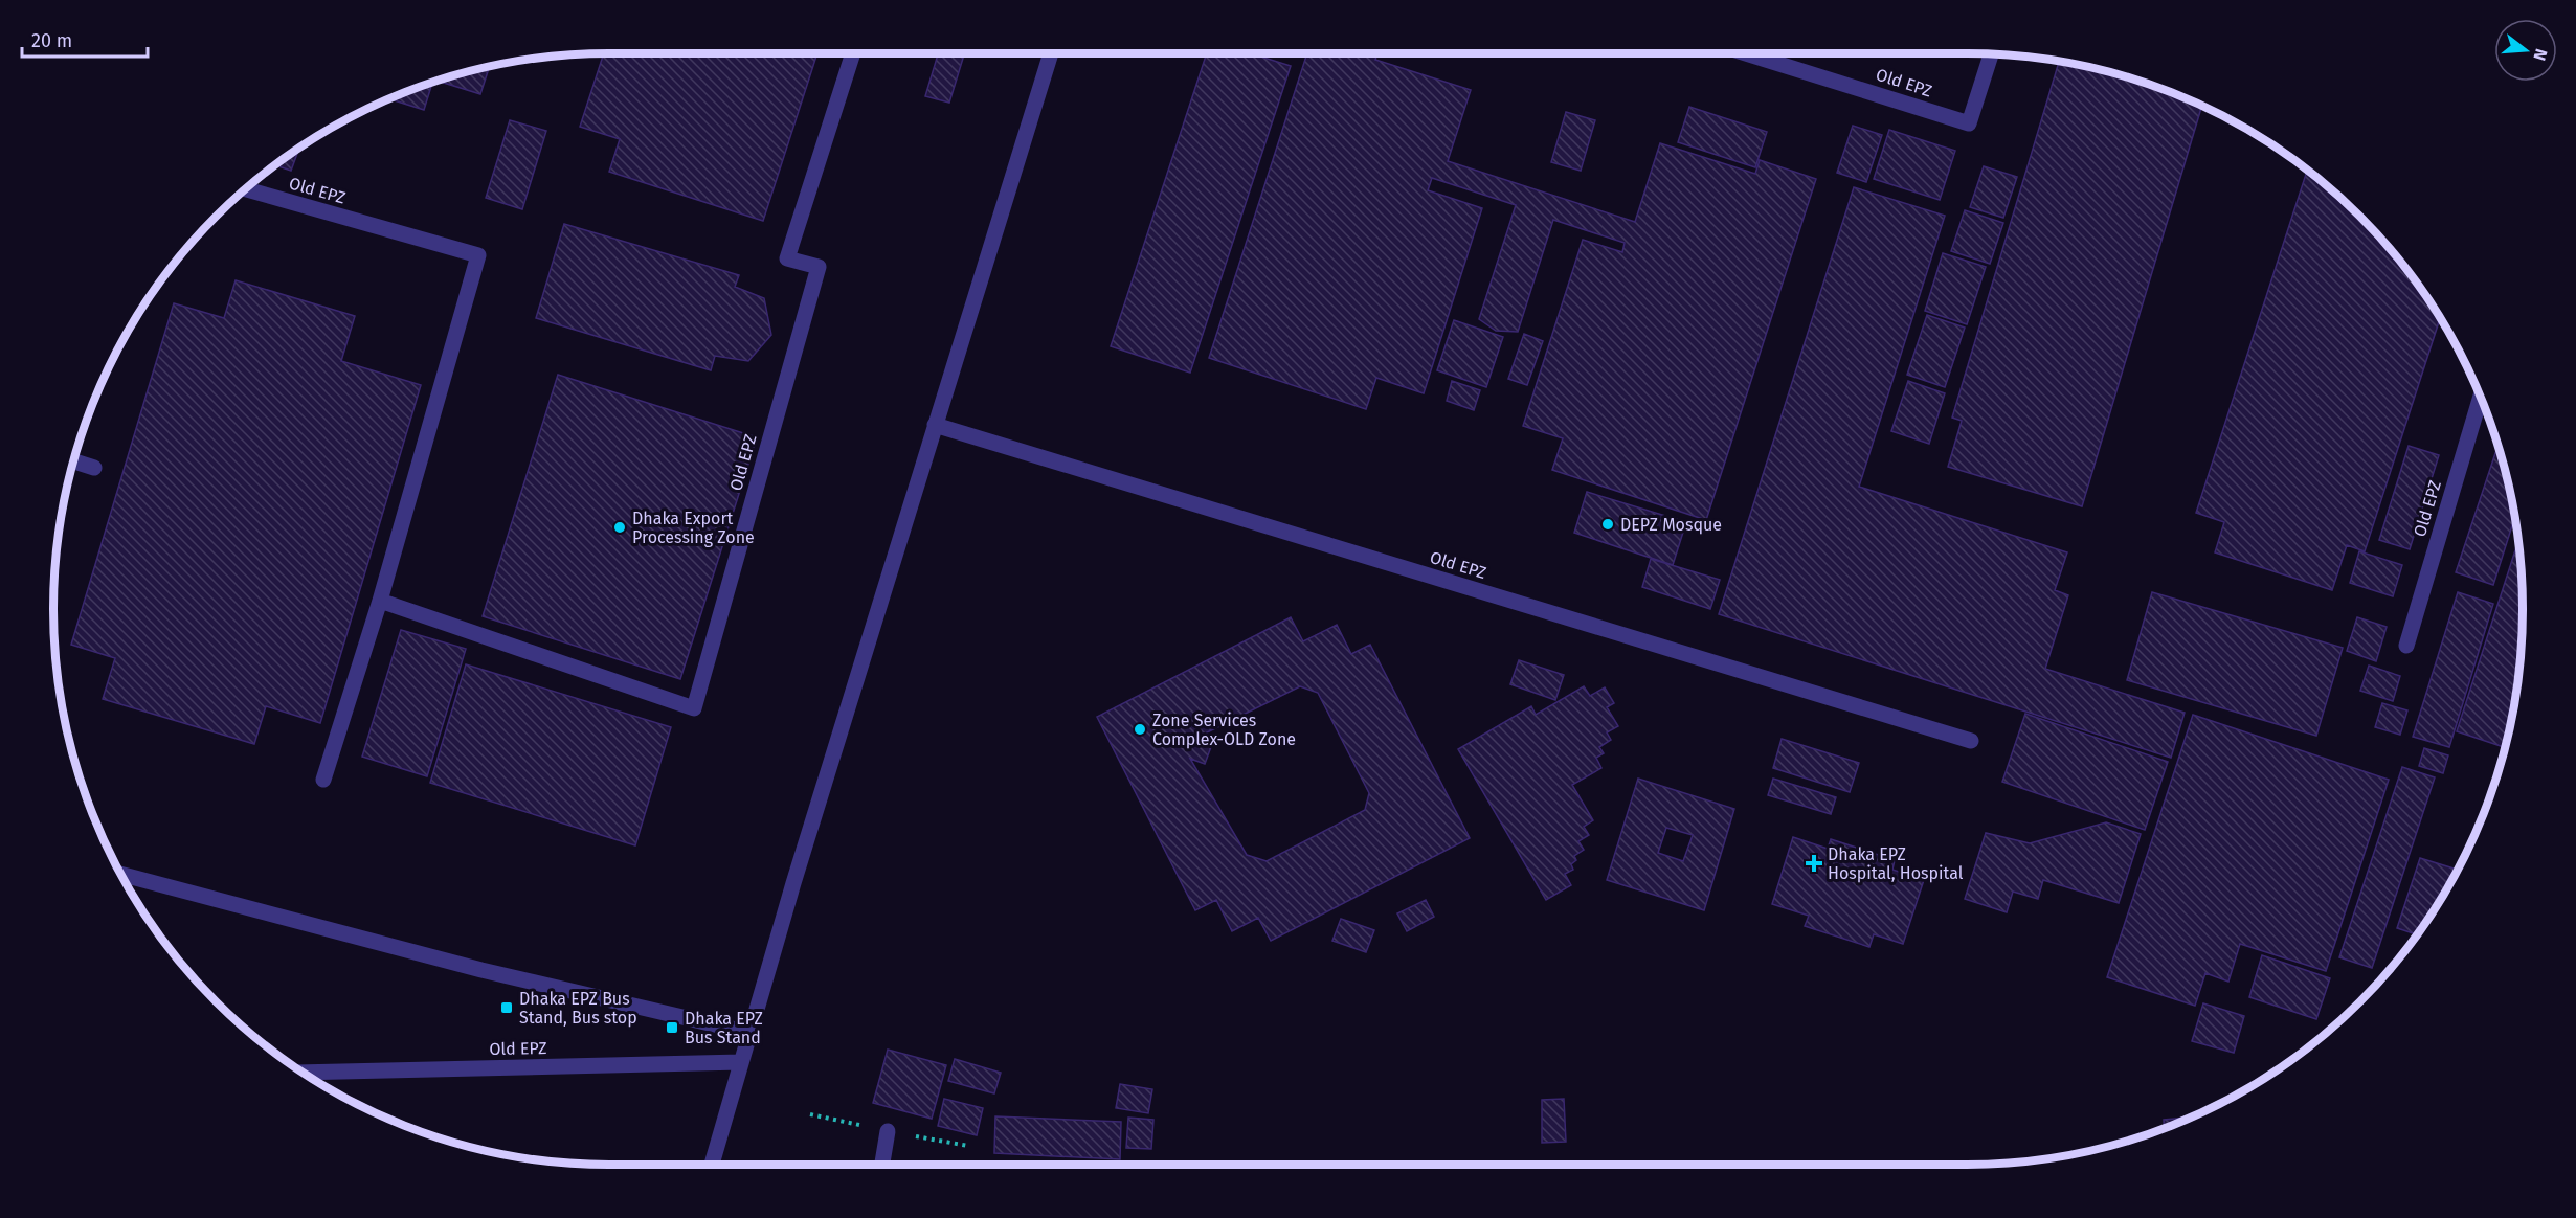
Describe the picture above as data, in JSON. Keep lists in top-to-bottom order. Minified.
{"streets":{"street":["Old EPZ"]},"places":{"other":["DEPZ Mosque","Dhaka Export Processing Zone","Zone Services Complex-OLD Zone"],"health":["Dhaka EPZ Hospital, Hospital"],"transit":["Dhaka EPZ Bus Stand, Bus stop","Dhaka EPZ Bus Stand"]},"scale_bar":"20 m","north":"right"}
